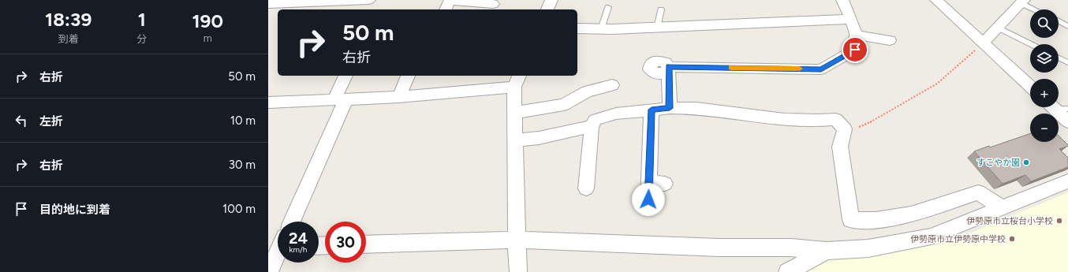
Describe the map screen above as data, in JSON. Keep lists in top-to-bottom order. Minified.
{"places":["すこやか園","伊勢原市立桜台小学校","伊勢原市立伊勢原中学校"],"page":{"eta":["18:39","到着","1","分","190","m"],"map_buttons":["+","−"],"turn":["50 m","右折"],"list":[{"name":"右折","value":"50 m"},{"name":"左折","value":"10 m"},{"name":"右折","value":"30 m"},{"name":"目的地に到着","value":"100 m"}],"speed":"24 km/h","limit":"30"}}
